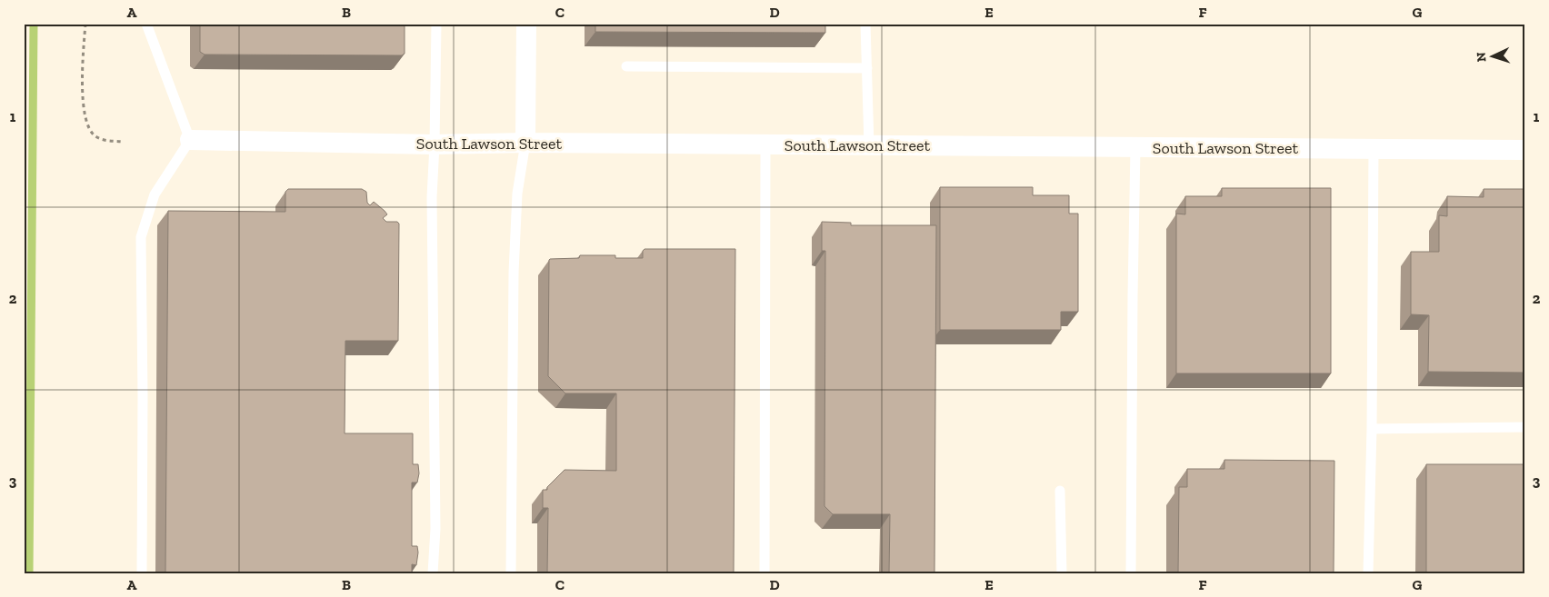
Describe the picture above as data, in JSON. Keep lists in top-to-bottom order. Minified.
{"streets":{"street":["South Lawson Street"]},"north":"left","grid":{"columns":["A","B","C","D","E","F","G"],"rows":["1","2","3"]}}
